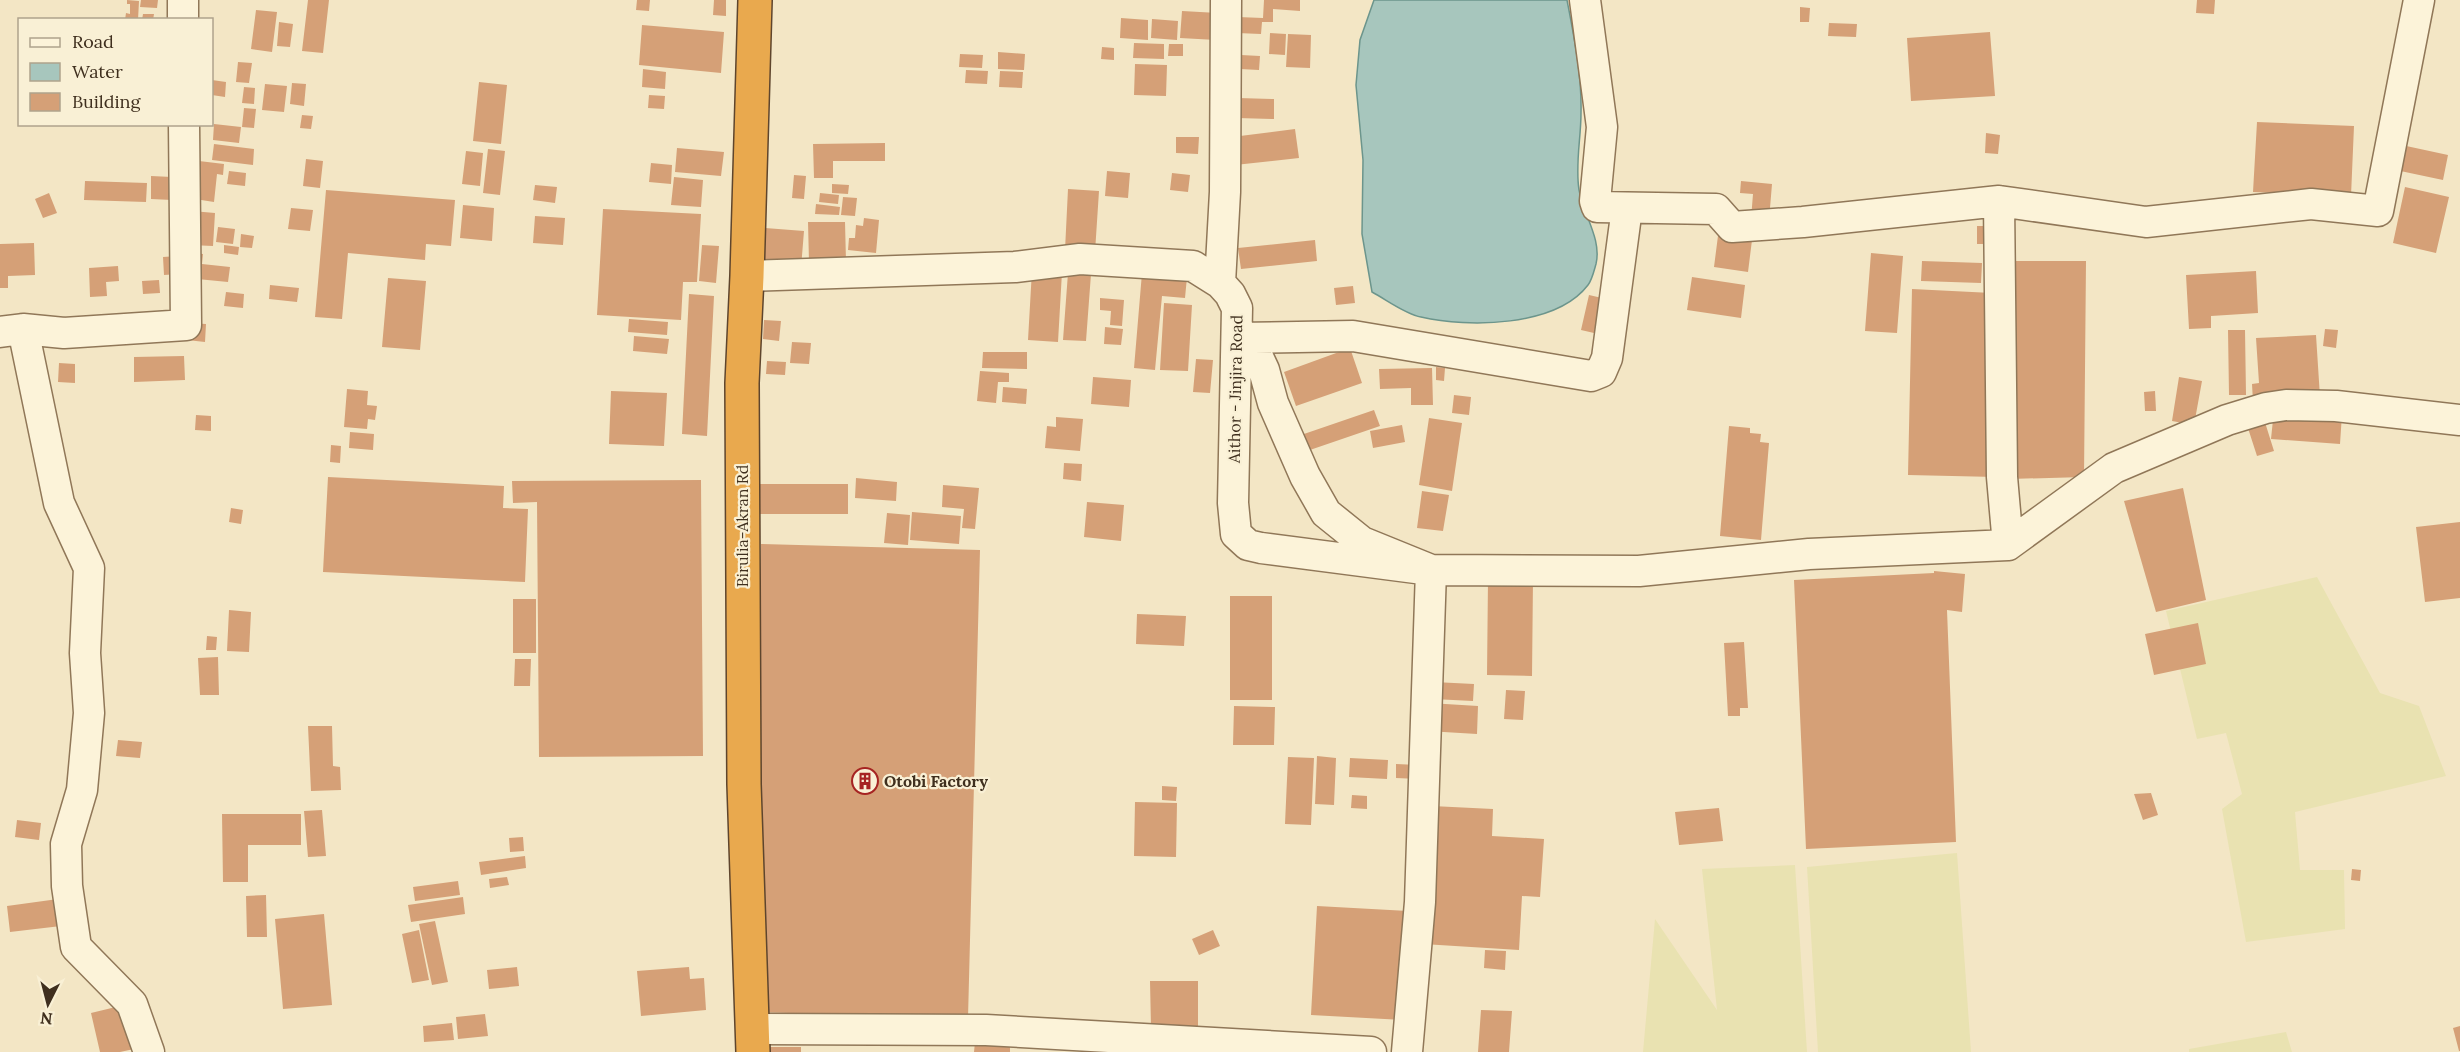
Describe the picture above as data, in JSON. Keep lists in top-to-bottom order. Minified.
{"streets":{"highway":["Birulia-Akran Rd"],"street":["Aithor - Jinjira Road"]},"crossings":[["Aithor - Jinjira Road","Birulia-Akran Rd"]],"places":{"building":["Otobi Factory"]},"legend":["Road","Water","Building"],"north":"bottom"}
